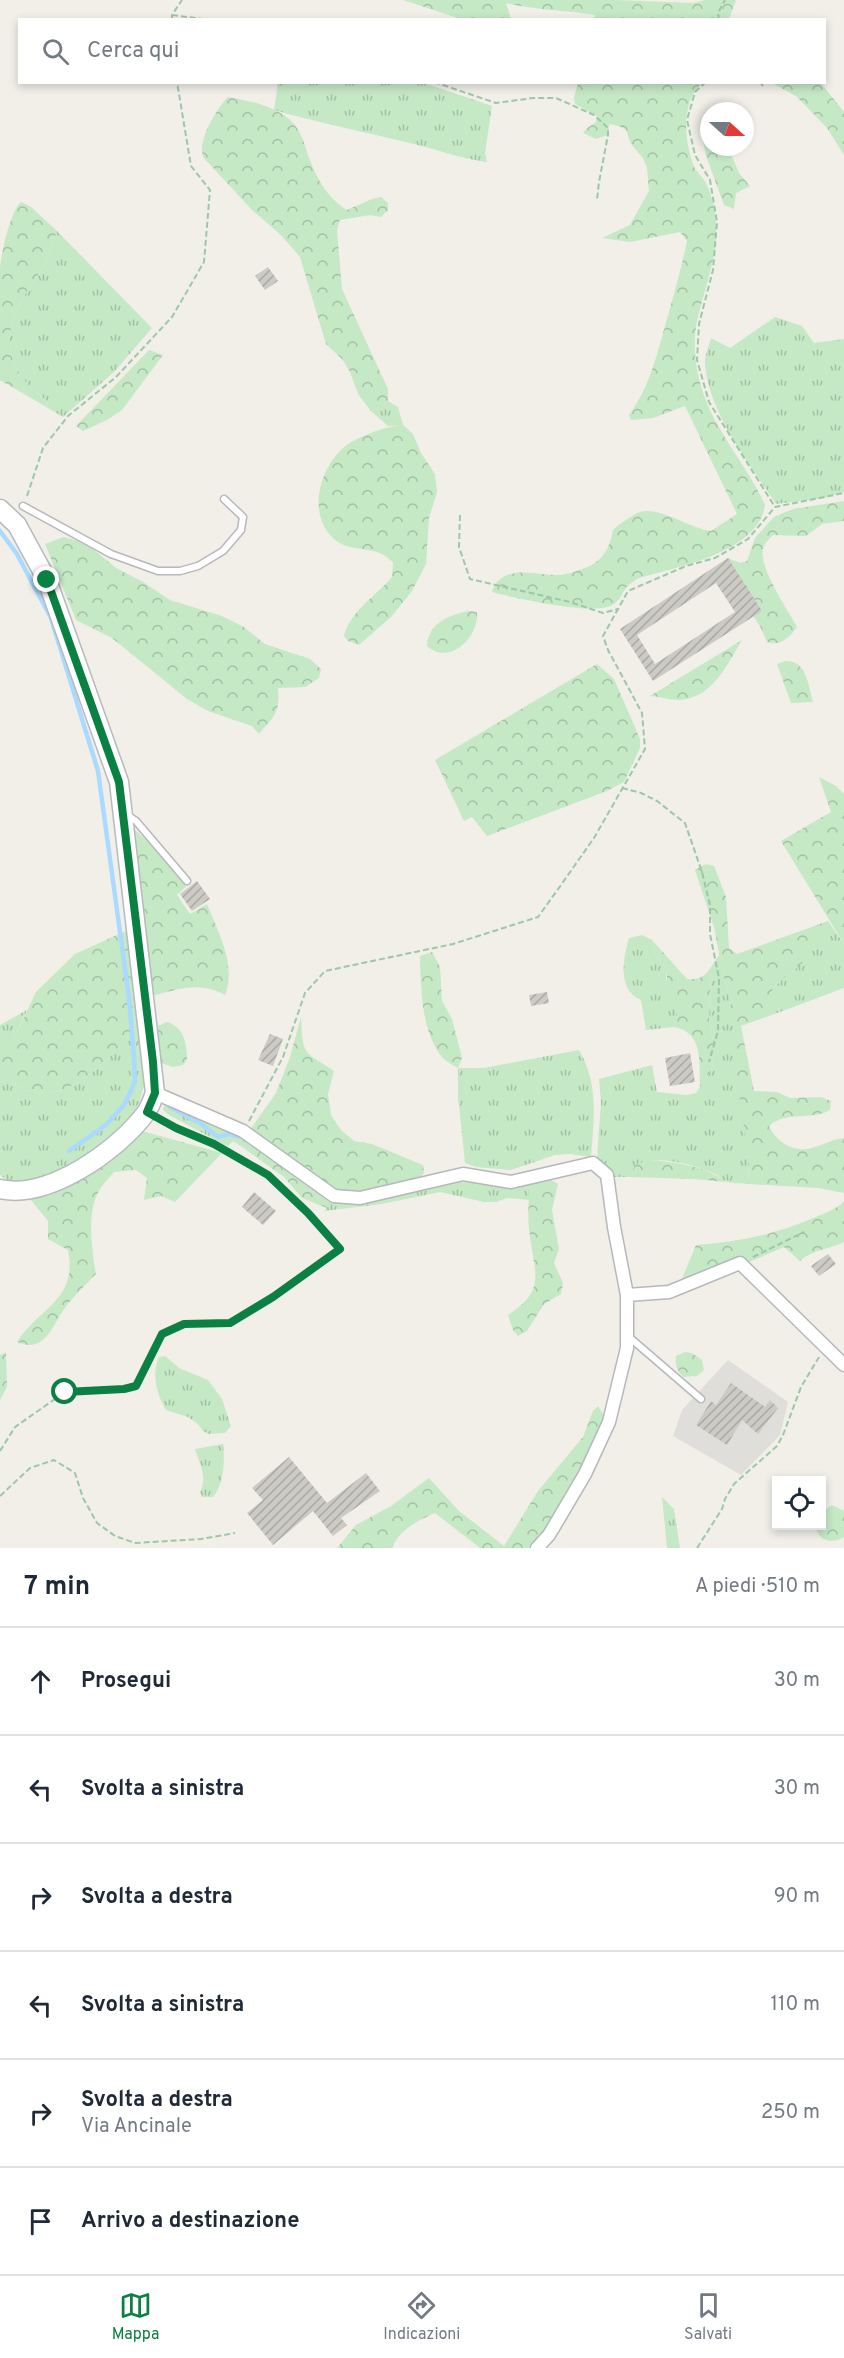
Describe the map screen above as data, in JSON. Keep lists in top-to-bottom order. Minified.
{"north":"right","page":{"search":"Cerca qui","heading":["7 min","A piedi · 510 m"],"list":[["Prosegui","30 m"],["Svolta a sinistra","30 m"],["Svolta a destra","90 m"],["Svolta a sinistra","110 m"],["Svolta a destra","Via Ancinale","250 m"],"Arrivo a destinazione"],"nav":["Mappa","Indicazioni","Salvati"]}}
